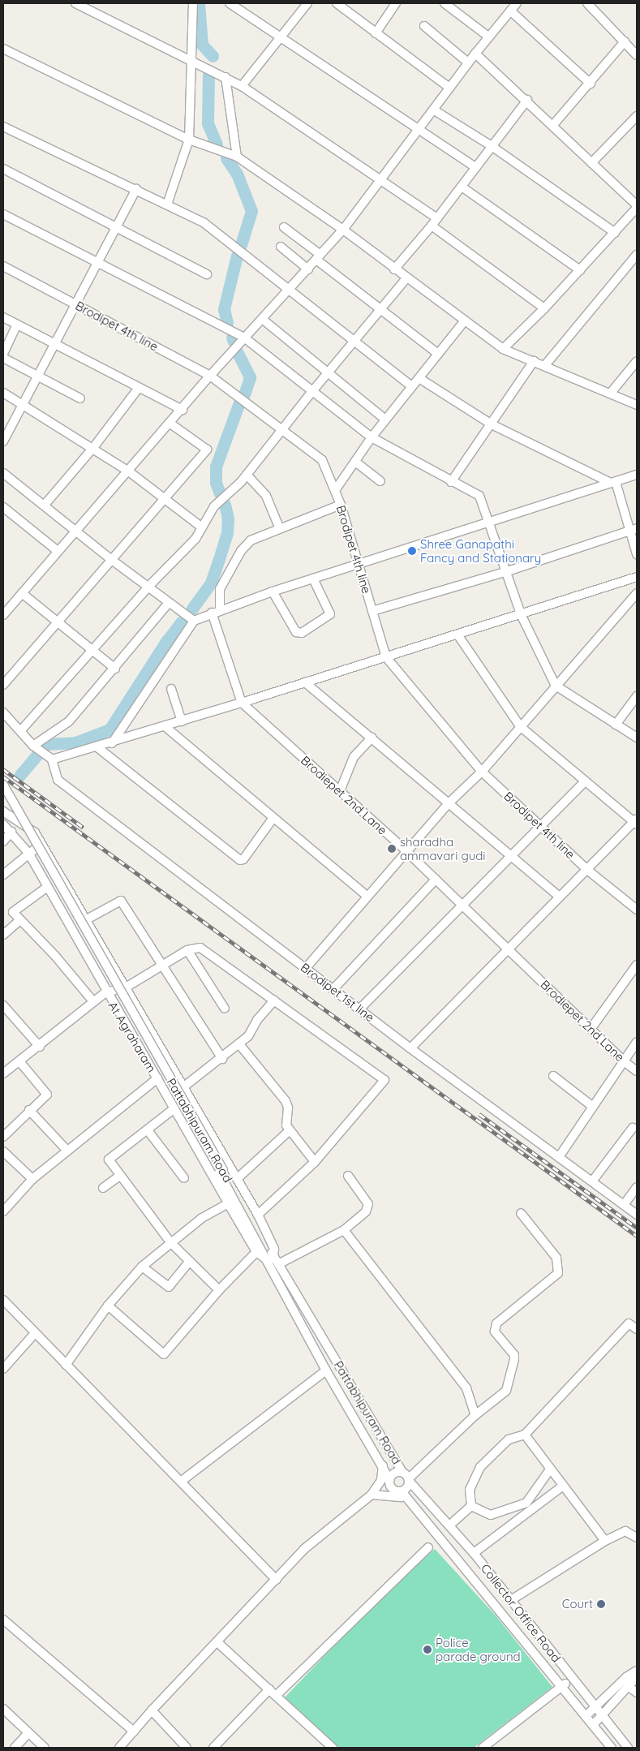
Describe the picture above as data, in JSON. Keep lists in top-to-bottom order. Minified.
{"streets":{"street":["Brodipet 4th line","Brodiepet 2nd Lane","Brodipet 1st line","At Agraharam","Pattabhipuram Road","Collector Office Road"]},"crossings":[["At Agraharam","Pattabhipuram Road"],["Pattabhipuram Road","Collector Office Road"]],"places":["Shree Ganapathi Fancy and Stationary","sharadha ammavari gudi","Court","Police parade ground"]}
